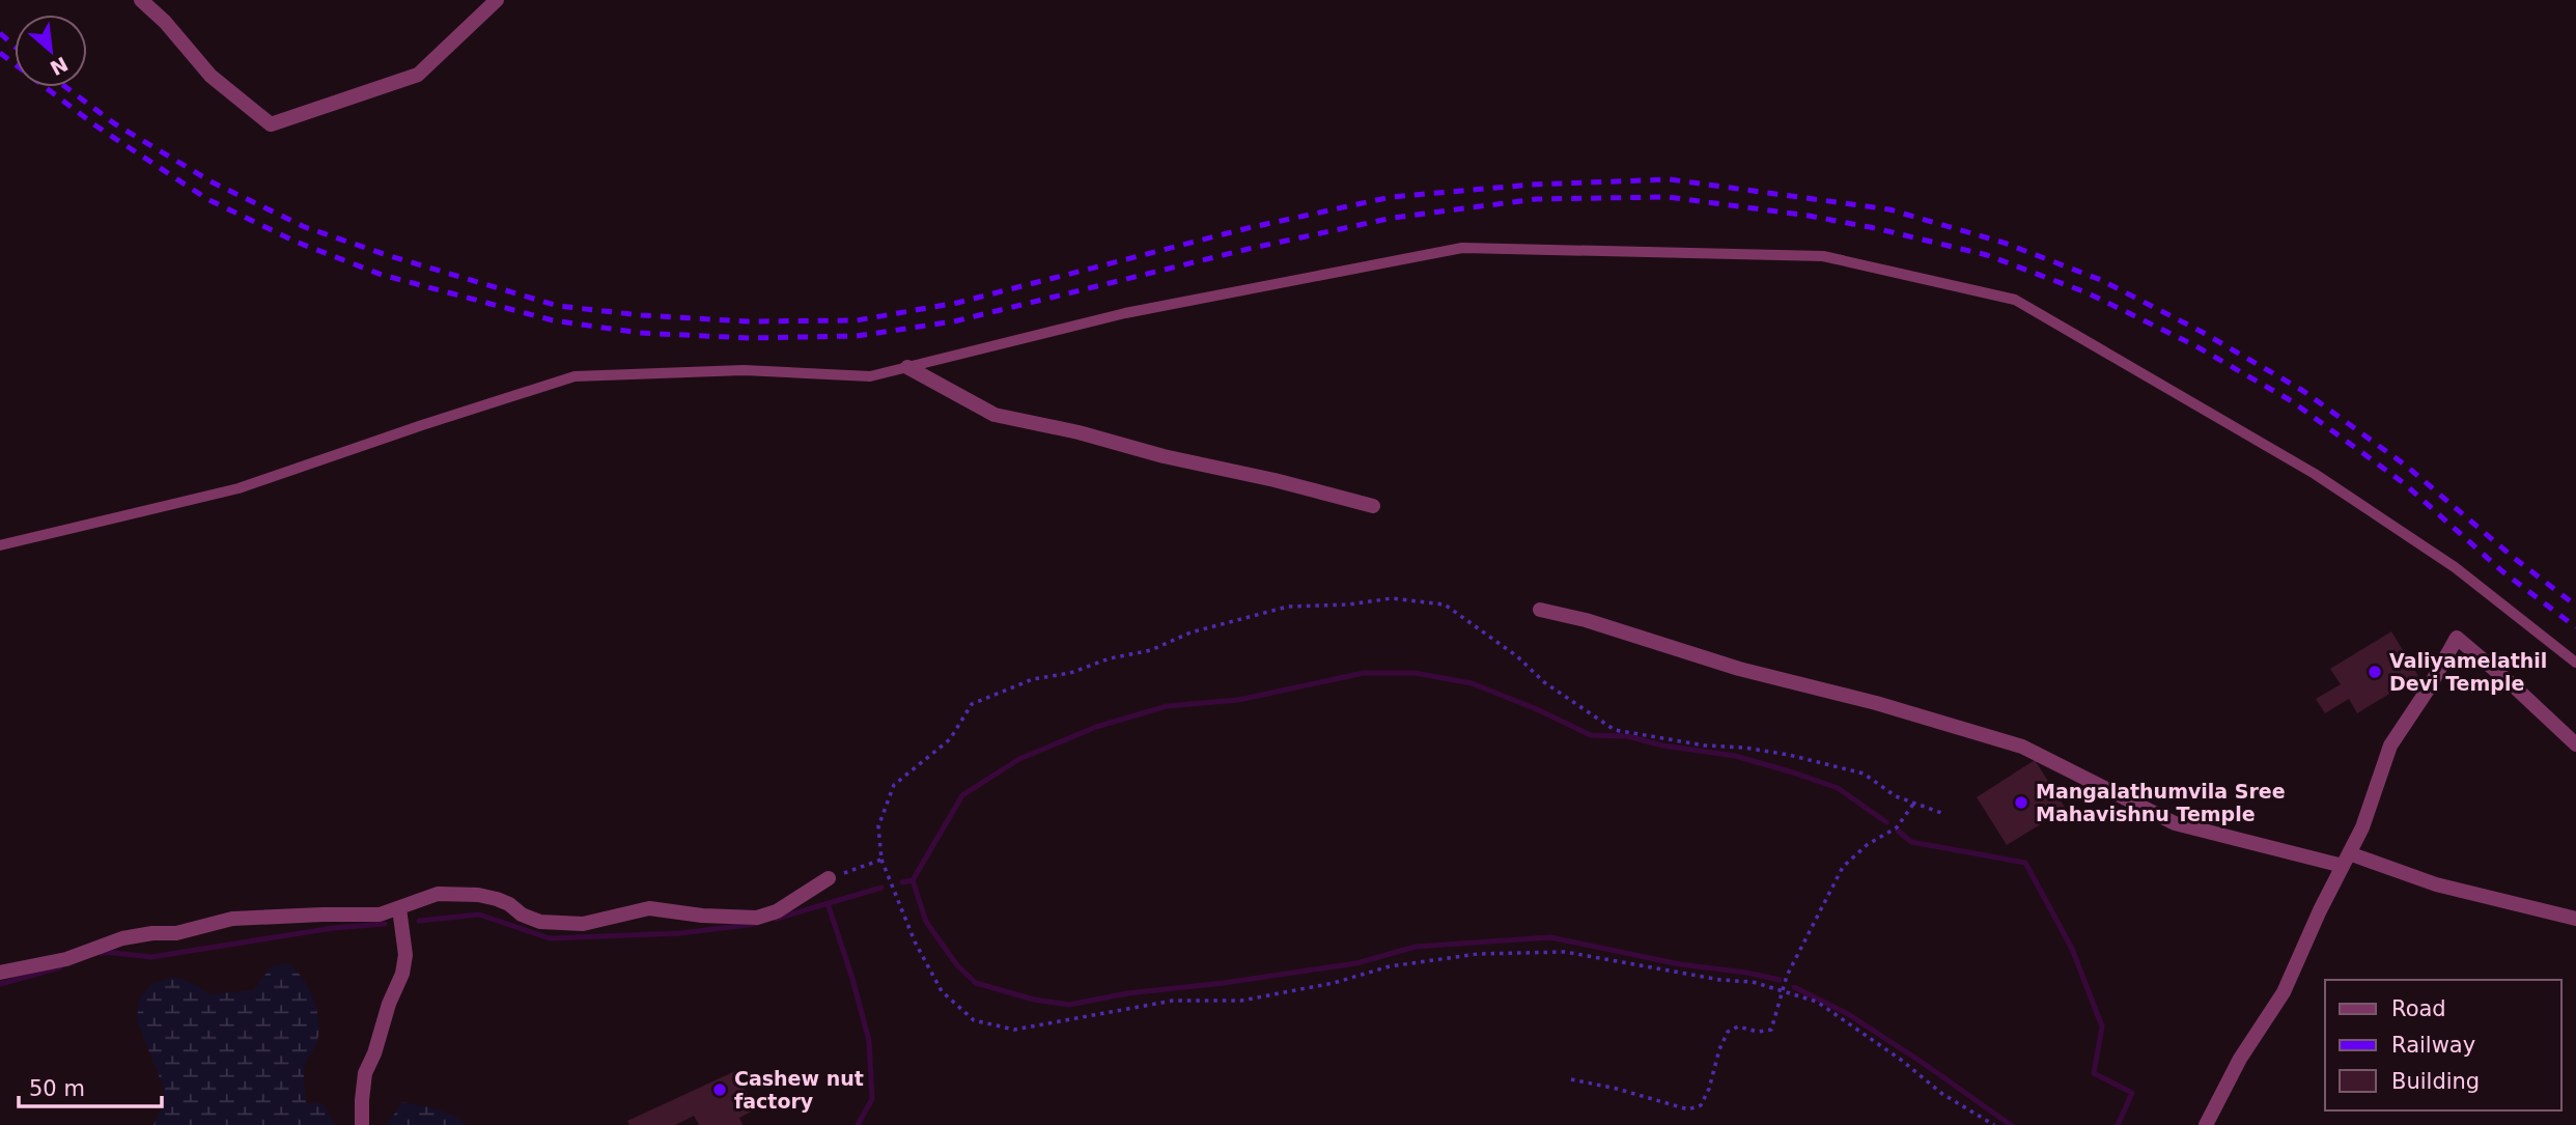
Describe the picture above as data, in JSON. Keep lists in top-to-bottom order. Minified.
{"places":["Valiyamelathil Devi Temple","Mangalathumvila Sree Mahavishnu Temple","Cashew nut factory"],"legend":["Road","Railway","Building"],"scale_bar":"50 m","north":"bottom right"}
